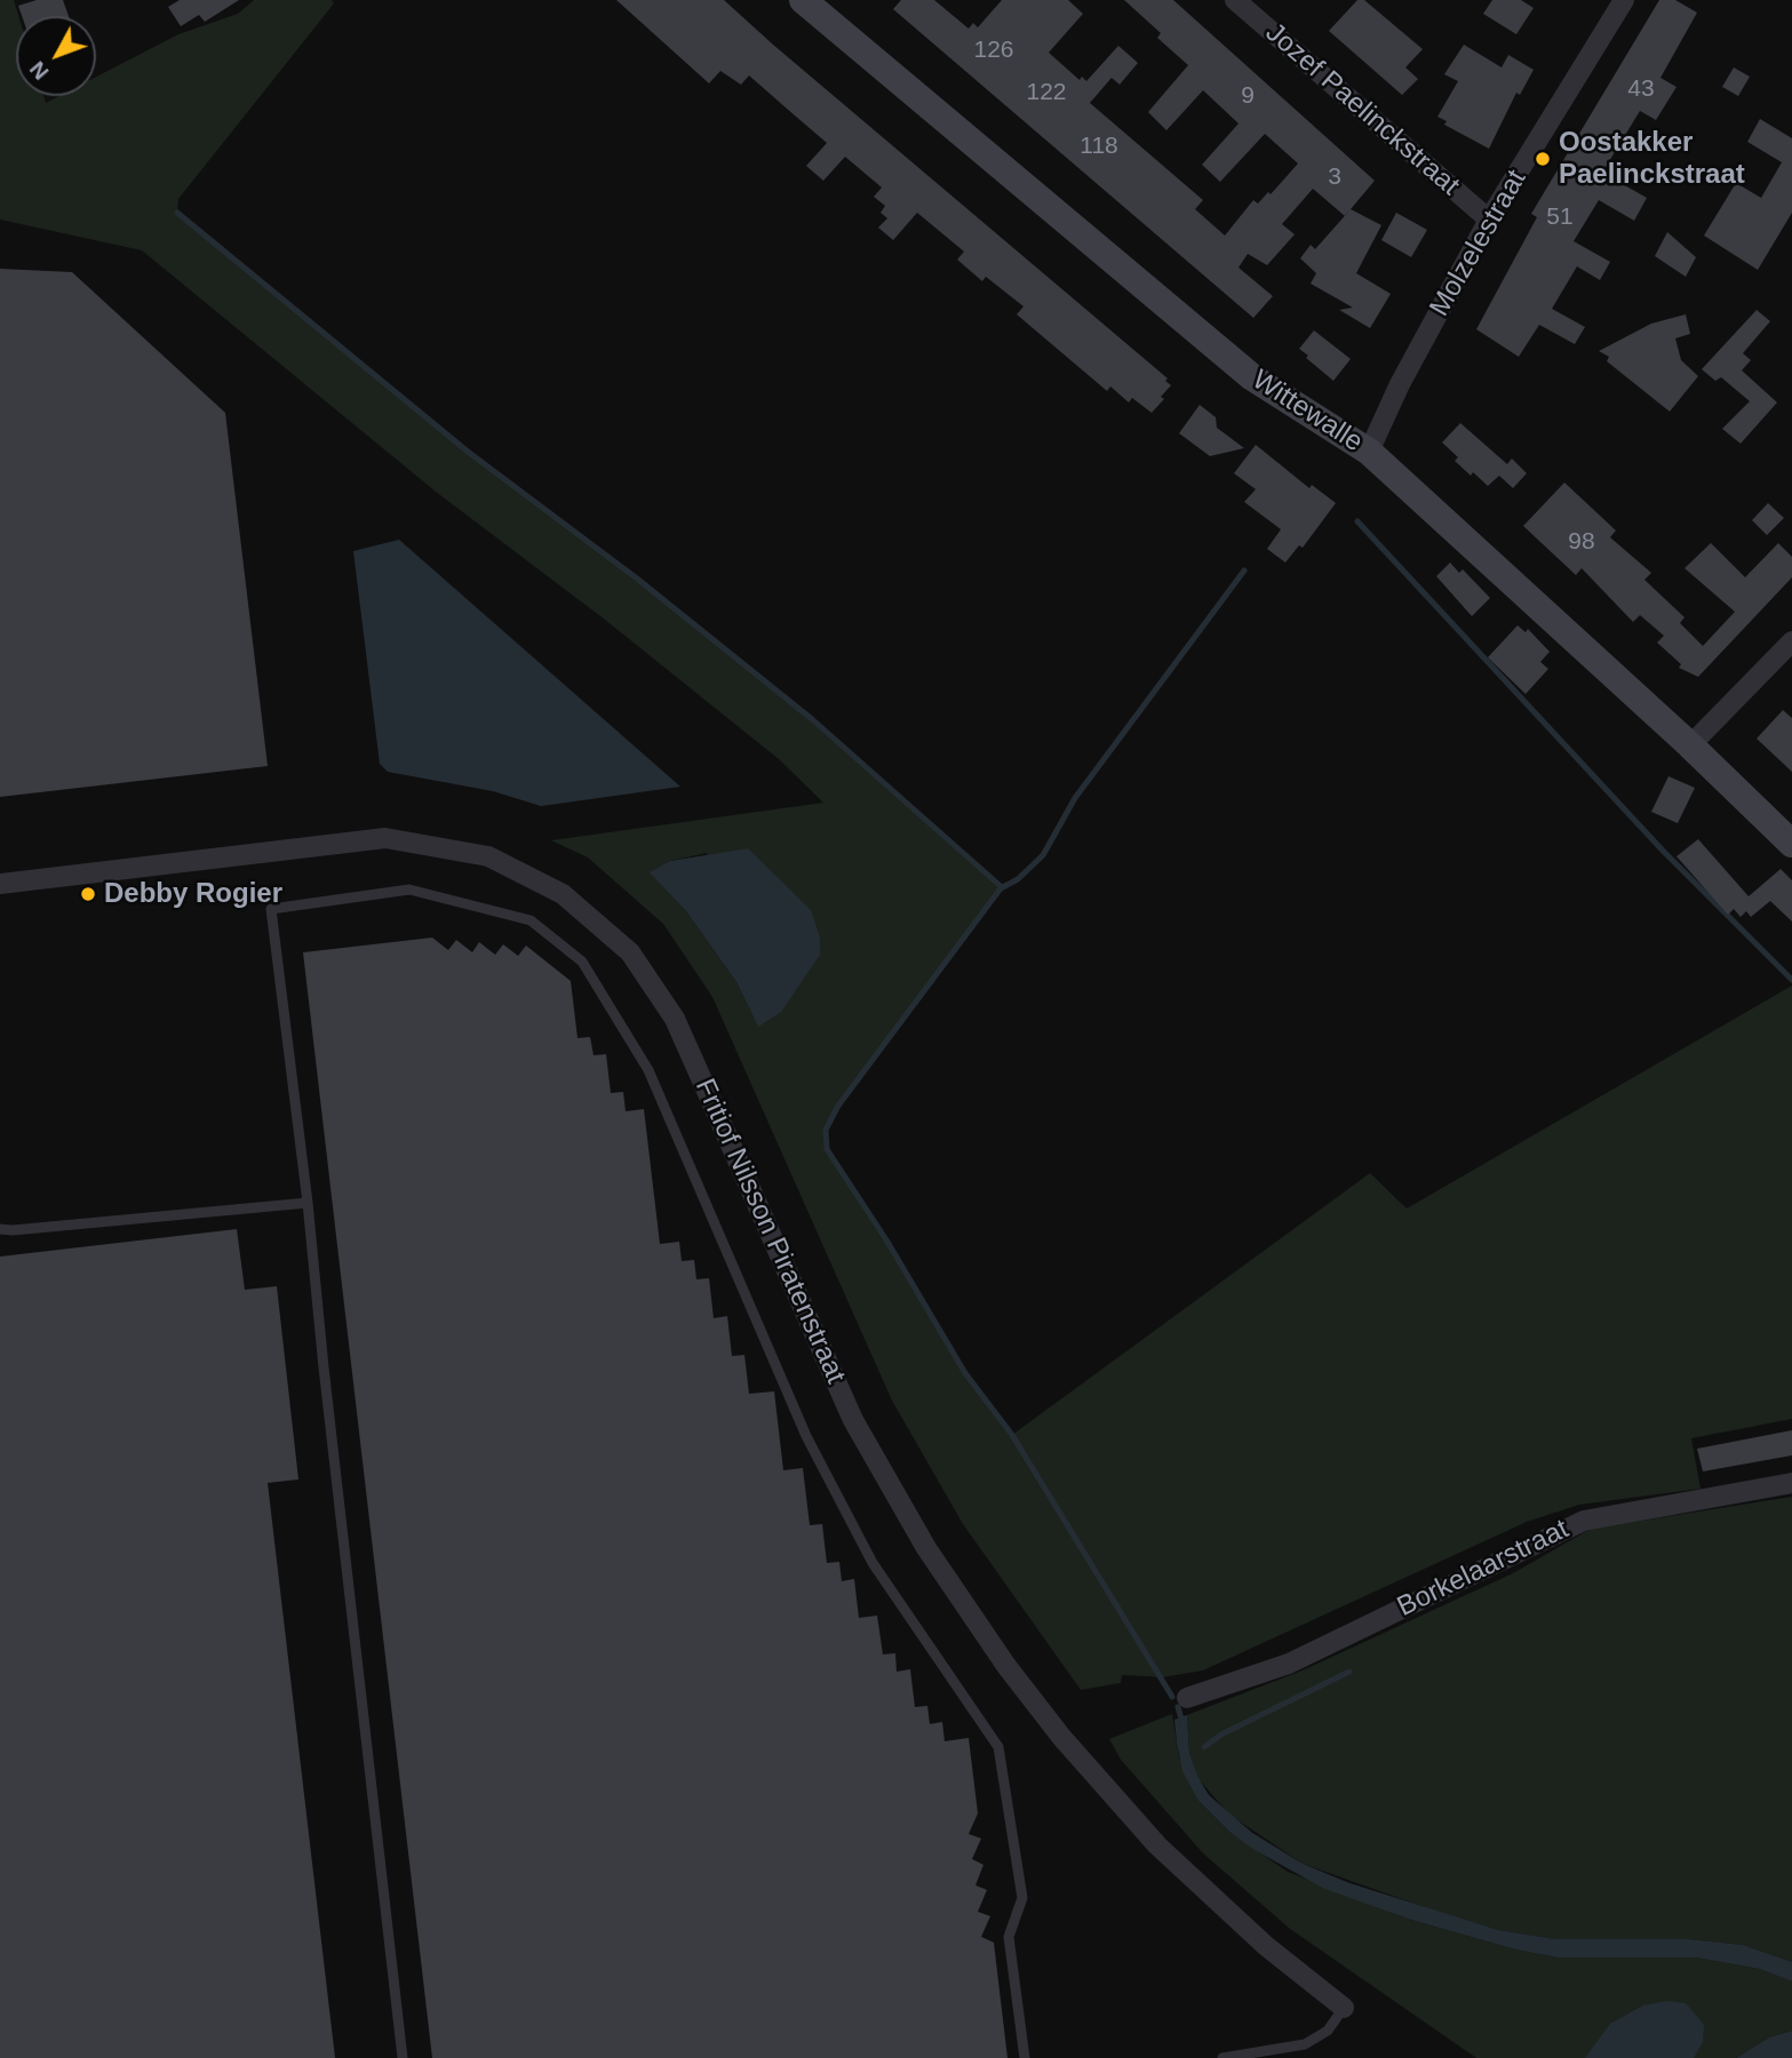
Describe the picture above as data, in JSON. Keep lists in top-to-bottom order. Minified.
{"streets":{"street":["Jozef Paelinckstraat","Molzelestraat","Wittewalle","Fritiof Nilsson Piratenstraat","Borkelaarstraat"]},"crossings":[["Jozef Paelinckstraat","Molzelestraat"],["Molzelestraat","Wittewalle"]],"places":["Oostakker Paelinckstraat","Debby Rogier"],"house_numbers":["126","43","122","9","118","3","51","98"],"north":"bottom left"}
